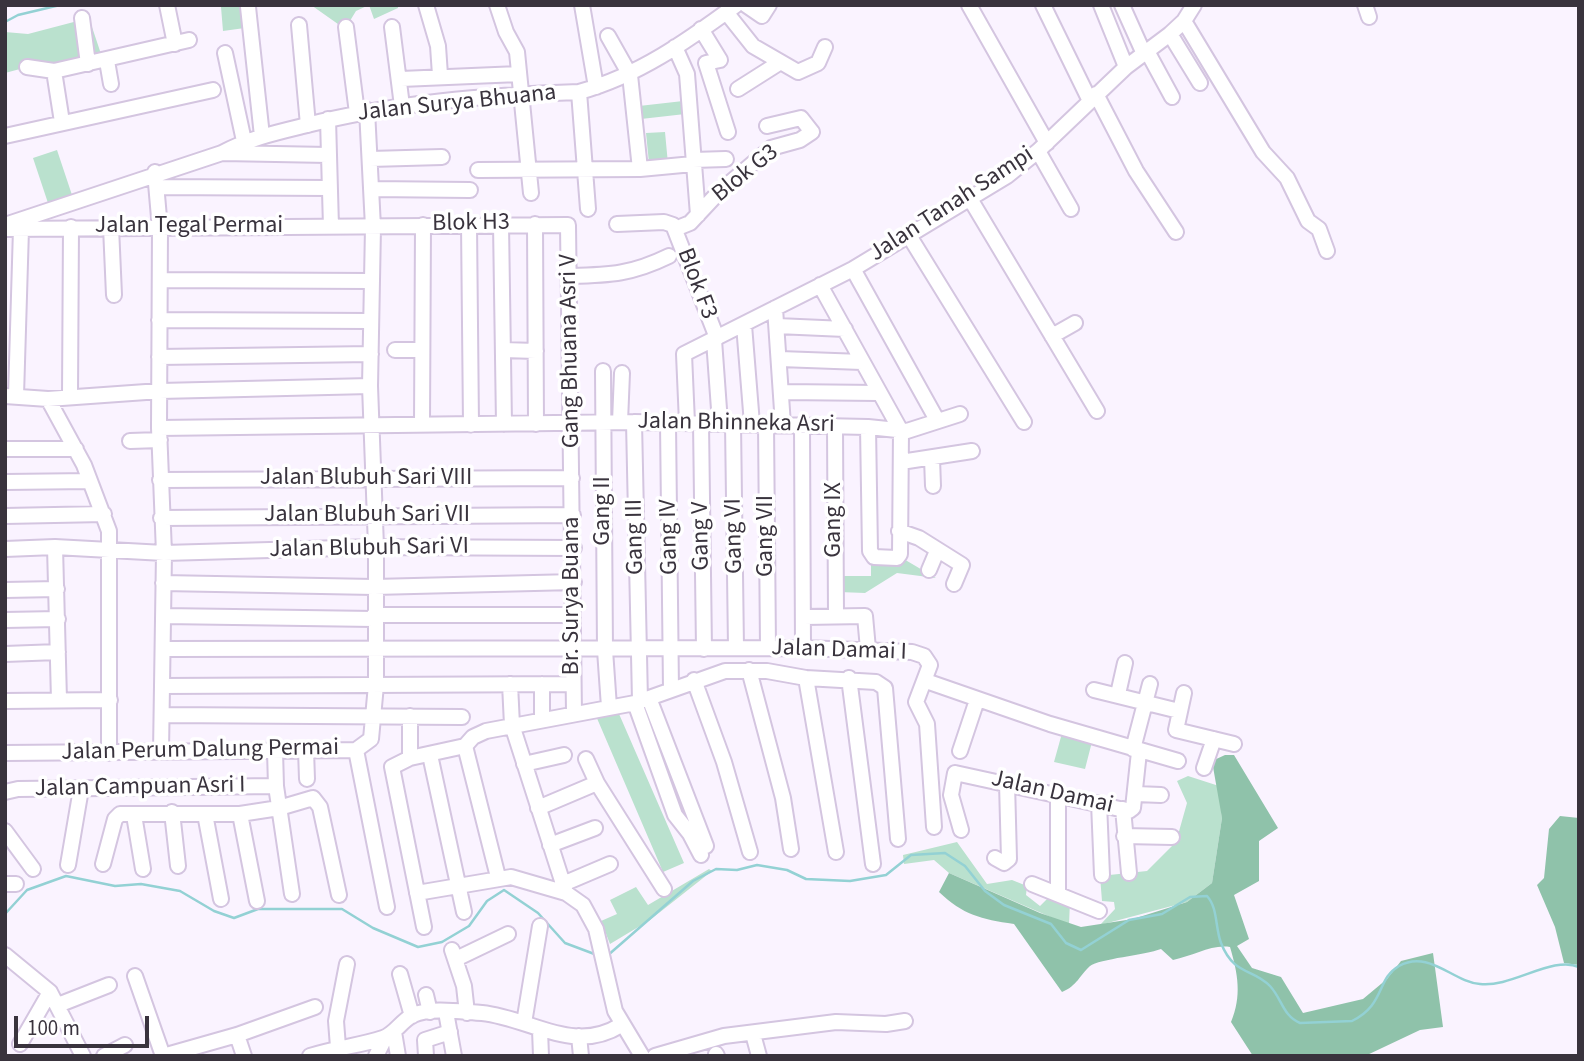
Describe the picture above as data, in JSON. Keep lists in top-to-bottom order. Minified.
{"streets":{"street":["Jalan Surya Bhuana","Blok G3","Jalan Tanah Sampi","Blok H3","Jalan Tegal Permai","Blok F3","Gang Bhuana Asri V","Jalan Bhinneka Asri","Jalan Blubuh Sari VIII","Gang II","Jalan Blubuh Sari VII","Gang IX","Gang V","Gang VI","Gang VII","Gang III","Gang IV","Jalan Blubuh Sari VI","Br. Surya Buana","Jalan Damai I","Jalan Perum Dalung Permai","Jalan Campuan Asri I","Jalan Damai"]},"crossings":[["Jalan Surya Bhuana","Jalan Tegal Permai"],["Blok G3","Blok F3"],["Jalan Tanah Sampi","Blok F3"],["Jalan Tanah Sampi","Gang V"],["Jalan Tanah Sampi","Gang VII"],["Blok H3","Jalan Tegal Permai"],["Blok H3","Gang Bhuana Asri V"],["Blok H3","Jalan Perum Dalung Permai"],["Jalan Tegal Permai","Jalan Perum Dalung Permai"],["Blok F3","Jalan Bhinneka Asri"],["Blok F3","Gang V"],["Blok F3","Gang VI"],["Gang Bhuana Asri V","Jalan Bhinneka Asri"],["Gang Bhuana Asri V","Jalan Blubuh Sari VIII"],["Gang Bhuana Asri V","Br. Surya Buana"],["Jalan Bhinneka Asri","Gang II"],["Jalan Bhinneka Asri","Gang IX"],["Jalan Bhinneka Asri","Gang V"],["Jalan Bhinneka Asri","Gang VI"],["Jalan Bhinneka Asri","Gang VII"],["Jalan Bhinneka Asri","Gang III"],["Jalan Bhinneka Asri","Gang IV"],["Jalan Blubuh Sari VIII","Br. Surya Buana"],["Jalan Blubuh Sari VIII","Jalan Perum Dalung Permai"],["Gang II","Jalan Damai I"],["Jalan Blubuh Sari VII","Br. Surya Buana"],["Jalan Blubuh Sari VII","Jalan Perum Dalung Permai"],["Gang V","Jalan Damai I"],["Gang VI","Jalan Damai I"],["Gang VII","Jalan Damai I"],["Gang III","Jalan Damai I"],["Gang IV","Jalan Damai I"],["Jalan Blubuh Sari VI","Br. Surya Buana"],["Jalan Blubuh Sari VI","Jalan Perum Dalung Permai"],["Br. Surya Buana","Jalan Damai I"]],"scale_bar":"100 m"}
